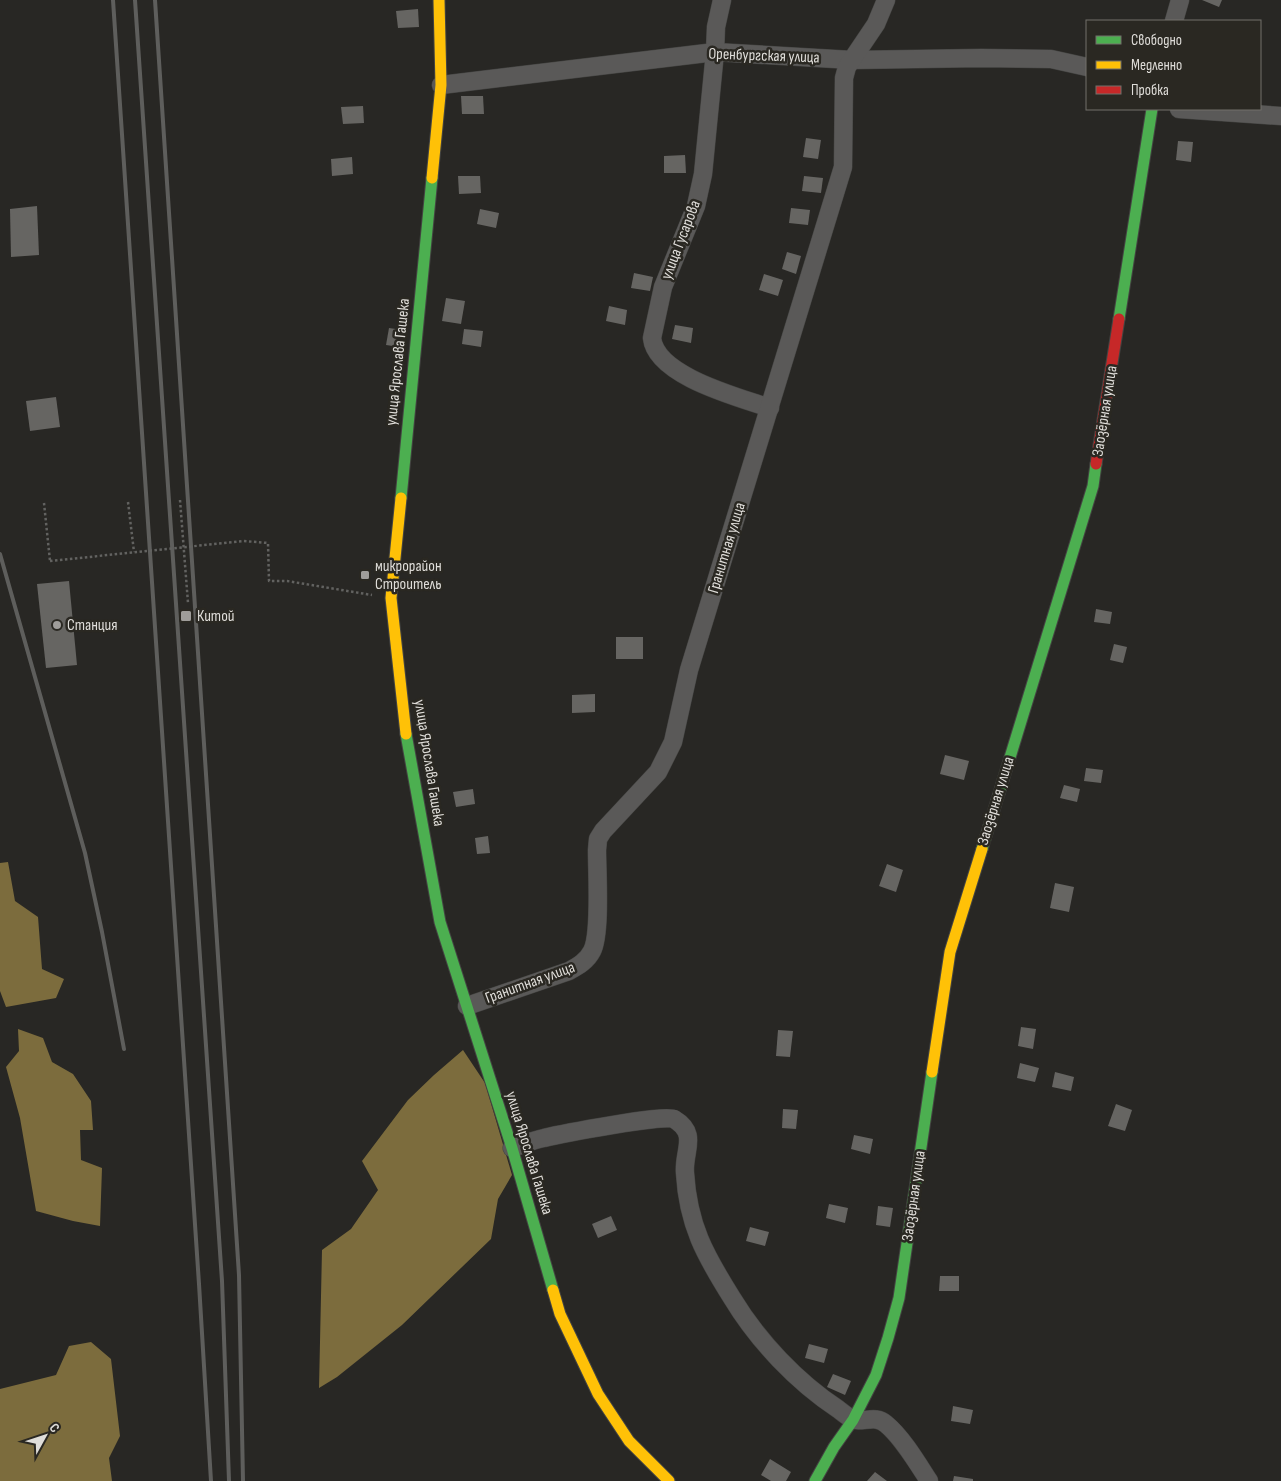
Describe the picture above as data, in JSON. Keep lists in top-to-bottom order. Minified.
{"streets":{"street":["Оренбургская улица","улица Гусарова","улица Ярослава Гашека","Заозёрная улица","Гранитная улица"]},"crossings":[["Оренбургская улица","улица Гусарова"],["Оренбургская улица","улица Ярослава Гашека"],["Оренбургская улица","Гранитная улица"],["улица Гусарова","Гранитная улица"],["улица Ярослава Гашека","Гранитная улица"]],"places":{"transit":["микрорайон Строитель","Китой"],"other":["Станция"]},"legend":["Свободно","Медленно","Пробка"],"north":"top right"}
